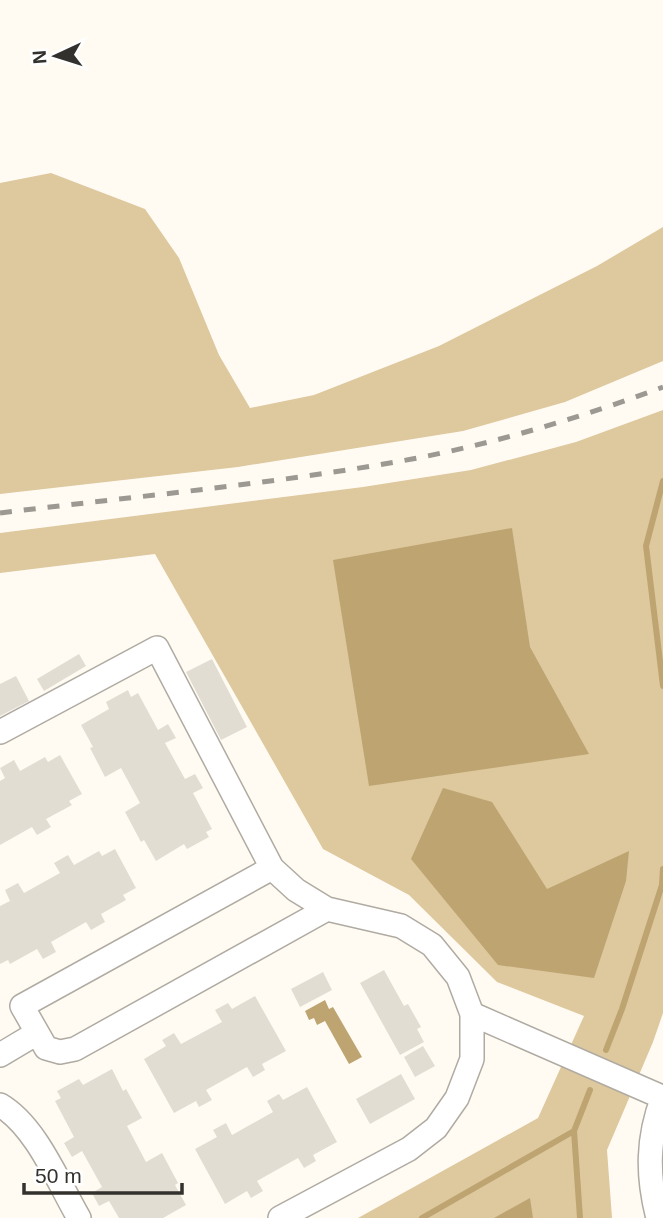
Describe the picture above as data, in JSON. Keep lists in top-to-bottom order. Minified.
{"scale_bar":"50 m","north":"left"}
